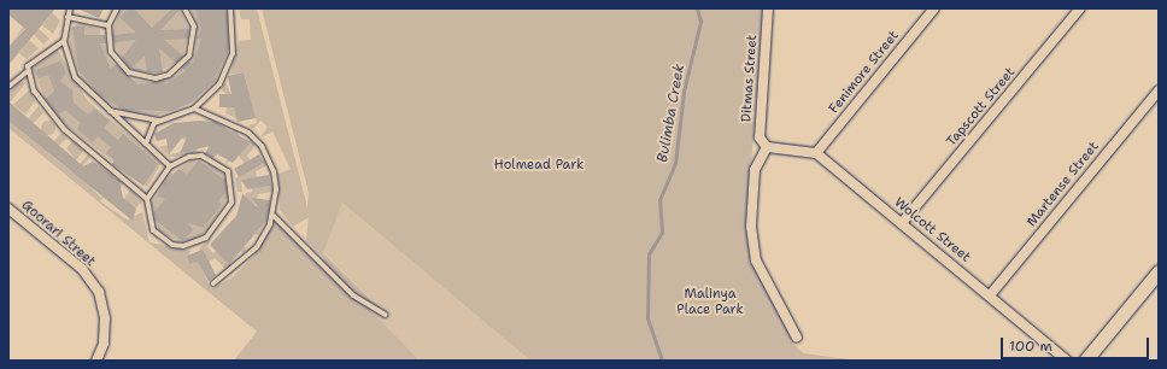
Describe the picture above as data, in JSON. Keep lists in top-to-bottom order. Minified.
{"streets":{"street":["Fenimore Street","Ditmas Street","Tapscott Street","Martense Street","Wolcott Street","Goorari Street"]},"crossings":[["Fenimore Street","Wolcott Street"],["Tapscott Street","Wolcott Street"],["Martense Street","Wolcott Street"]],"water":["Bulimba Creek"],"parks":["Holmead Park","Malinya Place Park"],"scale_bar":"100 m"}
